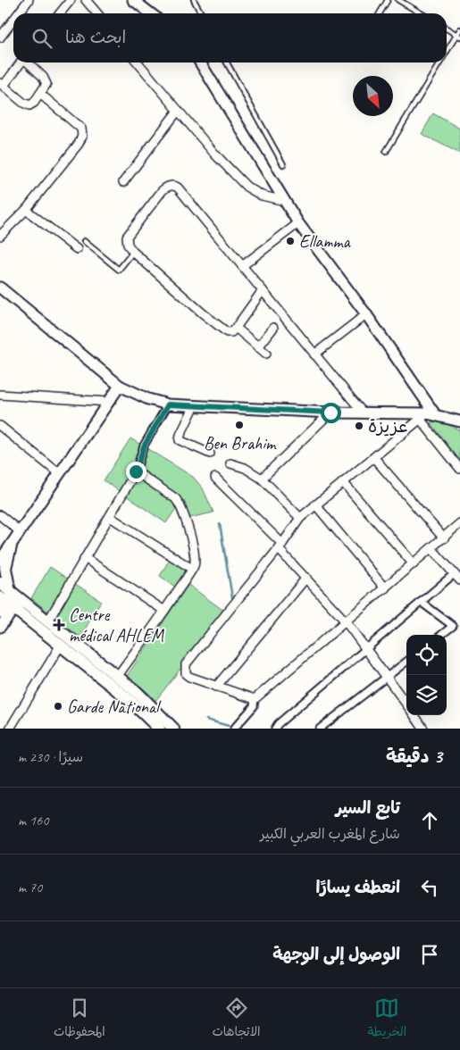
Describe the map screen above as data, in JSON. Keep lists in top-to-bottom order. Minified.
{"places":{"other":["Ellamma","Ben Brahim","عزيزة","Garde National"],"health":["Centre médical AHLEM"]},"north":"bottom right","page":{"search":"ابحث هنا","heading":["3 دقيقة","سيرًا · 230 m"],"list":[["تابع السير","شارع المغرب العربي الكبير","160 m"],["انعطف يسارًا","70 m"],"الوصول إلى الوجهة"],"nav":["الخريطة","الاتجاهات","المحفوظات"]}}
